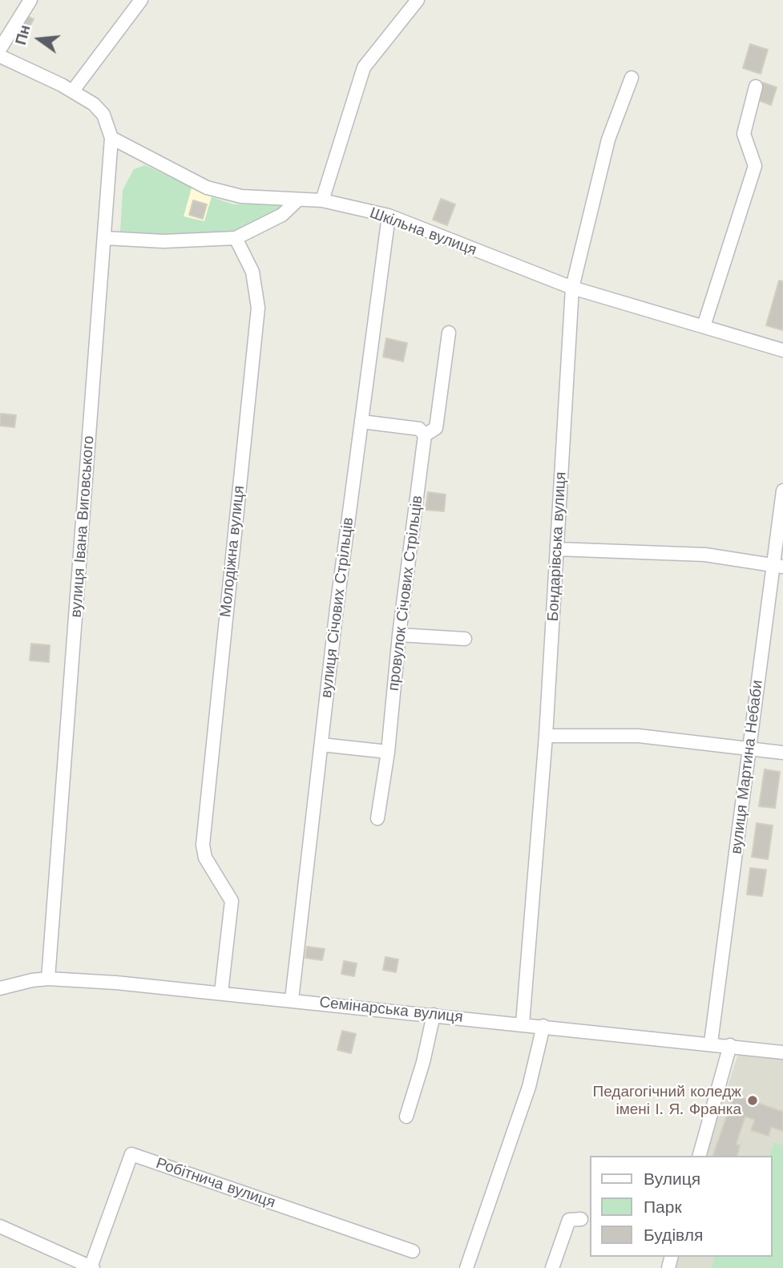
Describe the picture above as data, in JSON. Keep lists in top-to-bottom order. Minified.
{"streets":{"street":["Шкільна вулиця","вулиця Івана Виговського","Бондарівська вулиця","Молодіжна вулиця","провулок Січових Стрільців","вулиця Січових Стрільців","вулиця Мартина Небаби","Семінарська вулиця","Робітнича вулиця"]},"crossings":[["Шкільна вулиця","вулиця Івана Виговського"],["Шкільна вулиця","Бондарівська вулиця"],["Шкільна вулиця","вулиця Січових Стрільців"],["вулиця Івана Виговського","Семінарська вулиця"],["Бондарівська вулиця","Семінарська вулиця"],["Молодіжна вулиця","Семінарська вулиця"],["вулиця Січових Стрільців","Семінарська вулиця"],["вулиця Мартина Небаби","Семінарська вулиця"]],"places":["Педагогічний коледж імені І. Я. Франка"],"legend":["Вулиця","Парк","Будівля"],"north":"left"}
